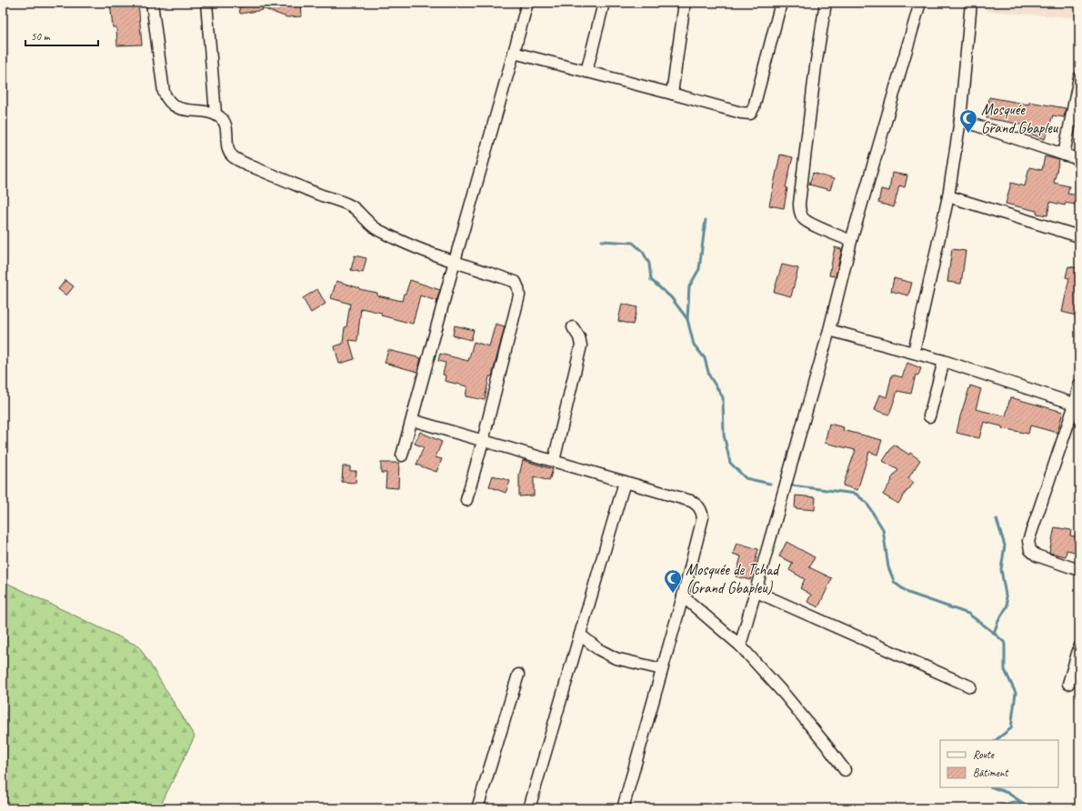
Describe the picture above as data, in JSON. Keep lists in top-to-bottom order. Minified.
{"places":{"mosque":["Mosquée Grand Gbapleu","Mosquée de Tchad (Grand Gbapleu)"]},"legend":["Route","Bâtiment"],"scale_bar":"50 m"}
